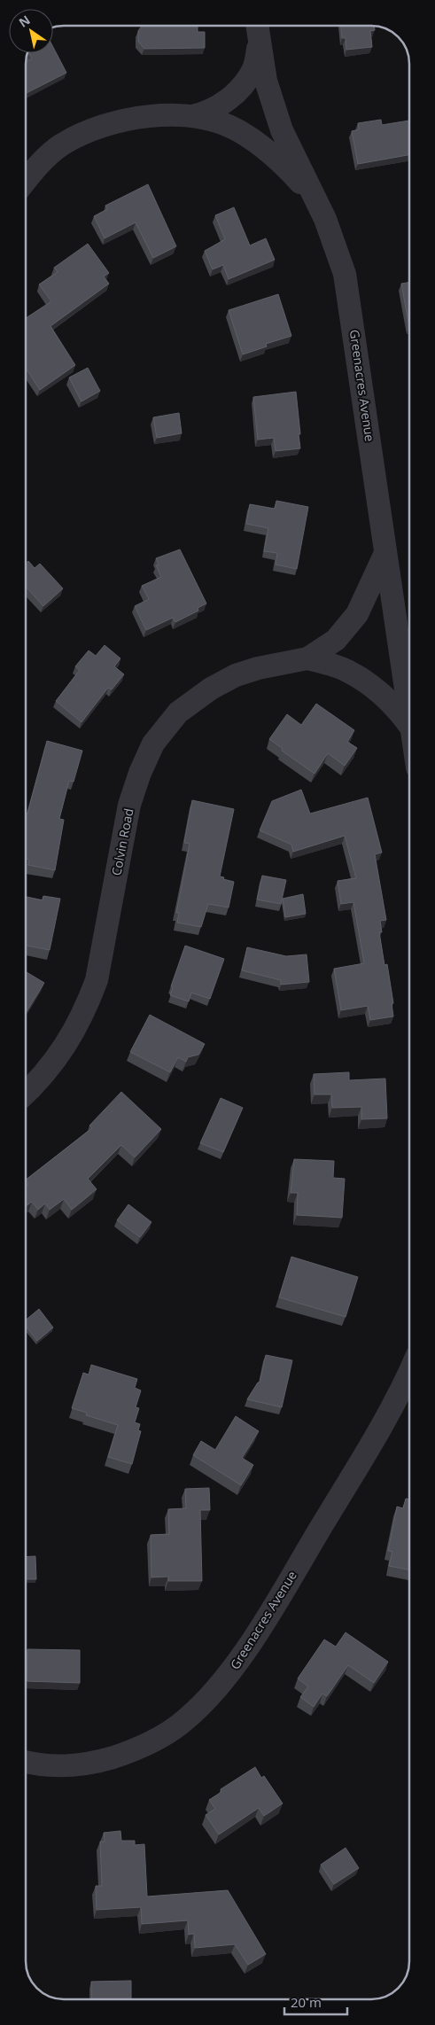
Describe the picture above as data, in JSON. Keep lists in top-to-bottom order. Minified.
{"streets":{"street":["Greenacres Avenue","Colvin Road"]},"crossings":[["Greenacres Avenue","Colvin Road"]],"scale_bar":"20 m","north":"top left"}
